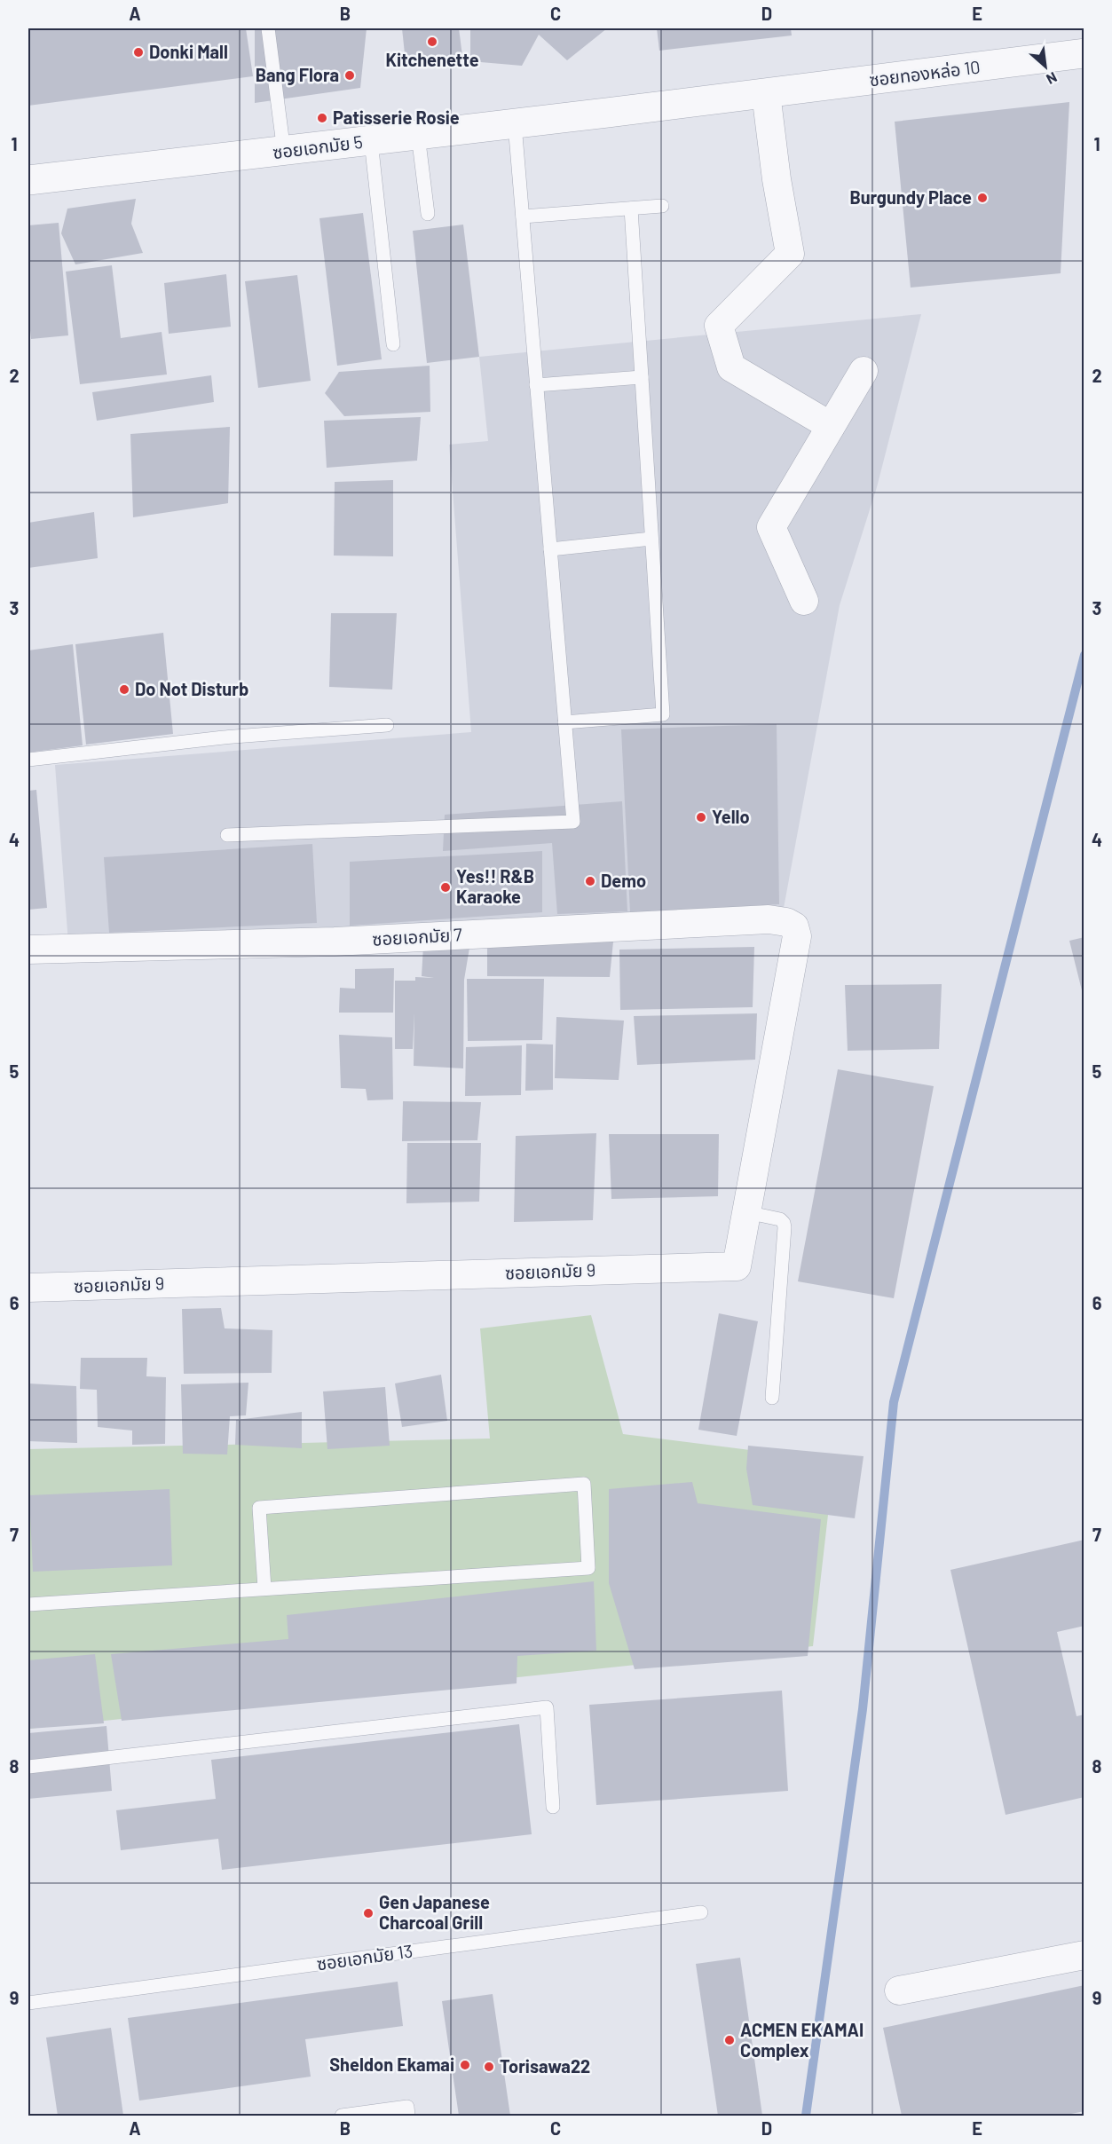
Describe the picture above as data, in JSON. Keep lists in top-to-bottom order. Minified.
{"streets":{"street":["ซอยทองหล่อ 10","ซอยเอกมัย 5","ซอยเอกมัย 7","ซอยเอกมัย 9"],"lane":["ซอยเอกมัย 13"]},"crossings":[["ซอยทองหล่อ 10","ซอยเอกมัย 5"],["ซอยเอกมัย 7","ซอยเอกมัย 9"]],"places":["Kitchenette","Donki Mall","Bang Flora","Patisserie Rosie","Burgundy Place","Do Not Disturb","Yello","Demo","Yes!! R&B Karaoke","Gen Japanese Charcoal Grill","ACMEN EKAMAI Complex","Sheldon Ekamai","Torisawa22"],"north":"bottom right","grid":{"columns":["A","B","C","D","E"],"rows":["1","2","3","4","5","6","7","8","9"]}}
